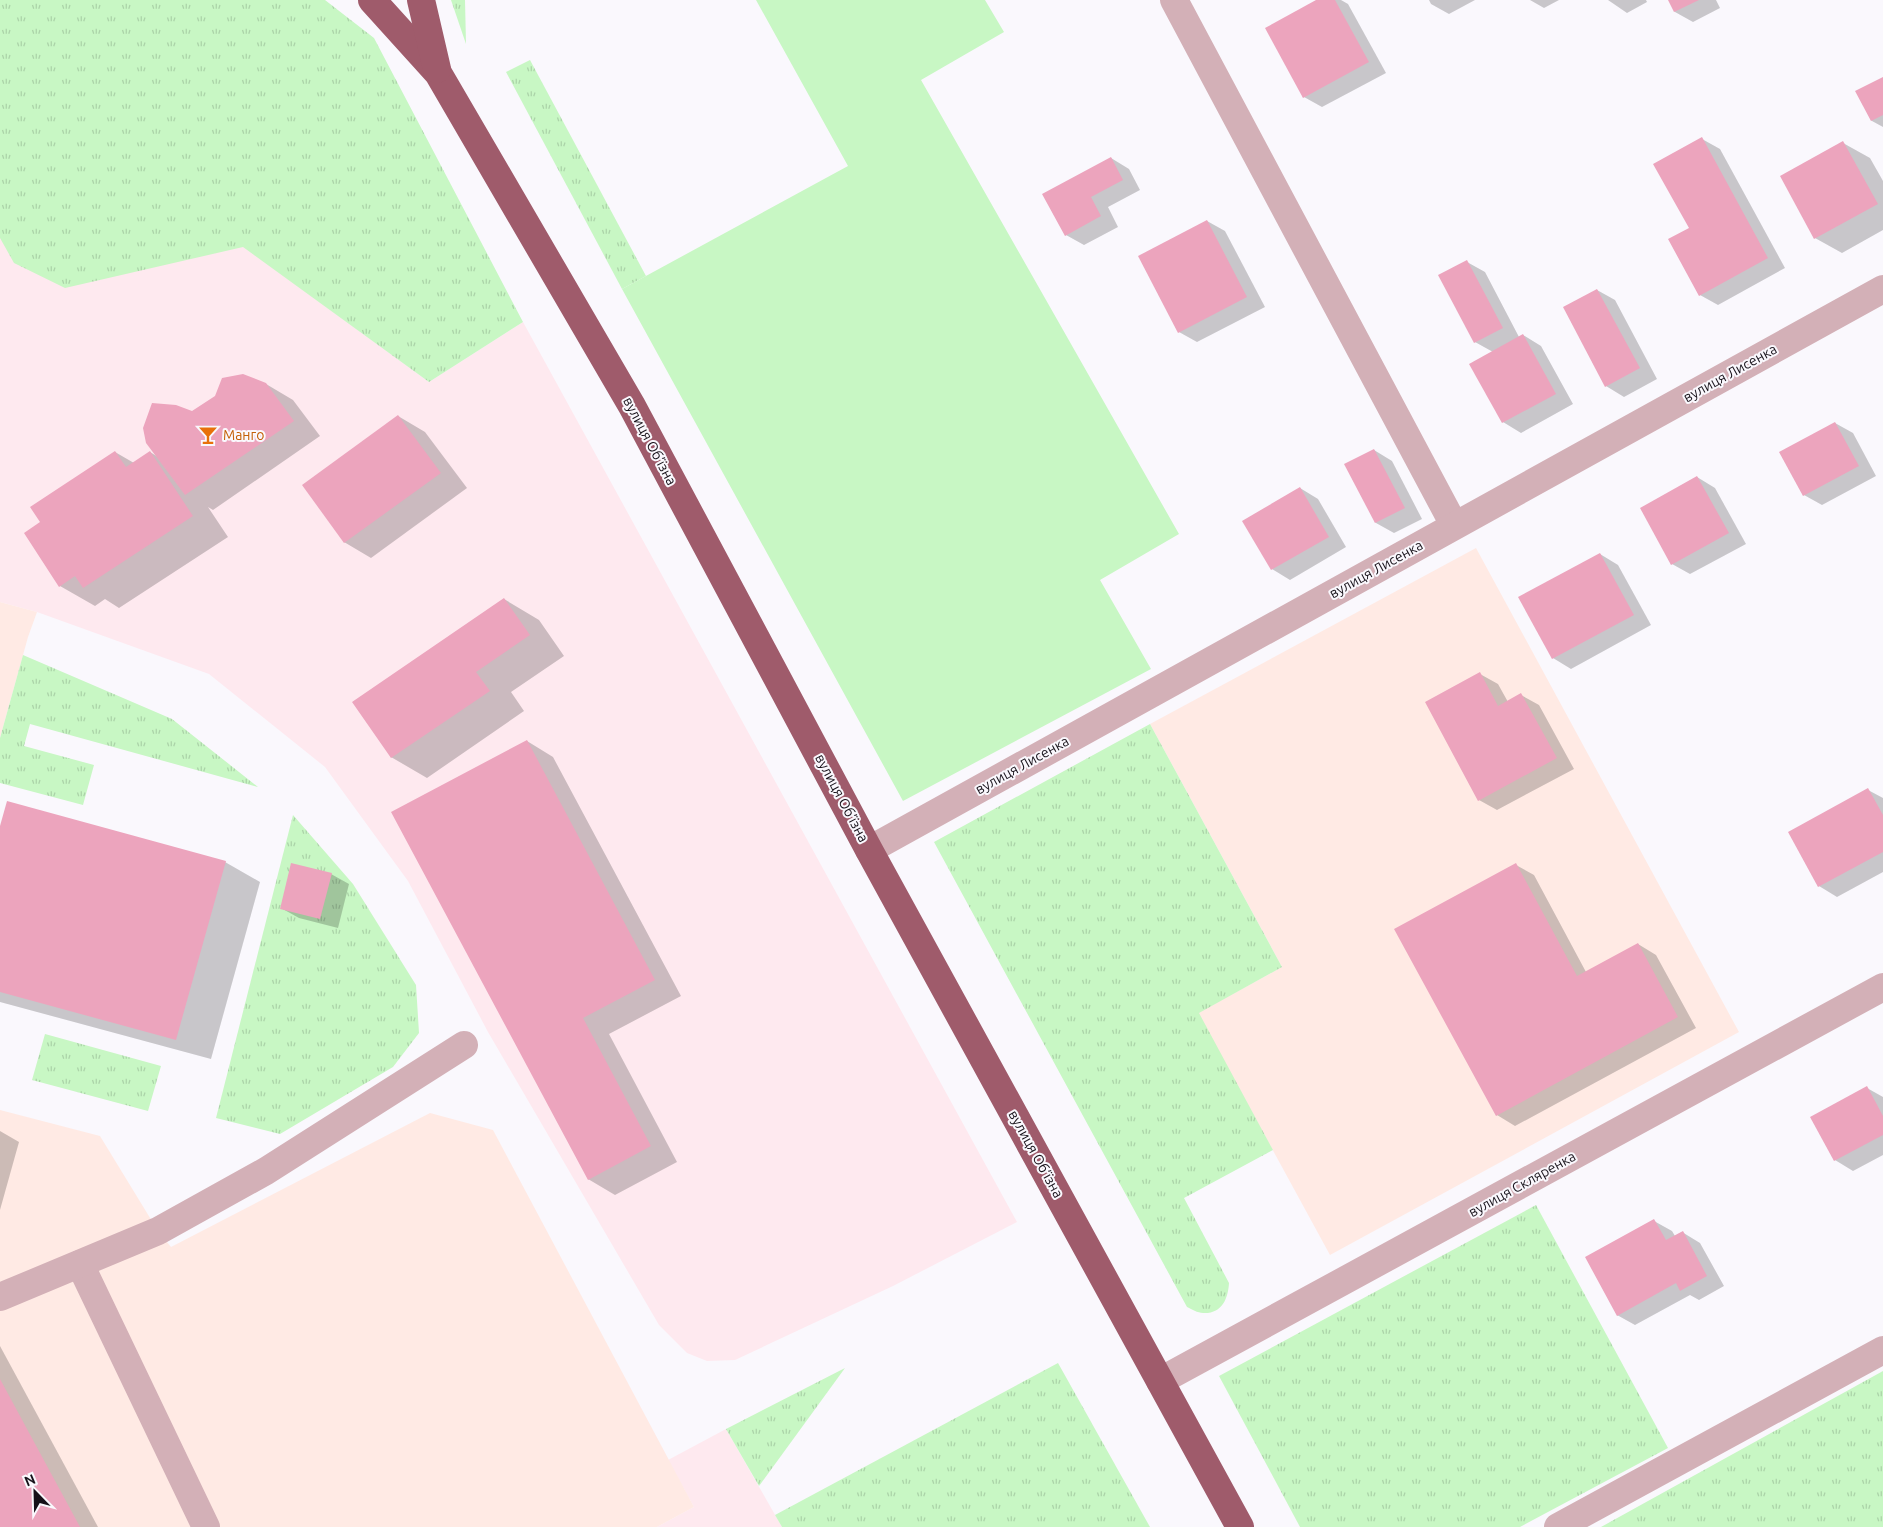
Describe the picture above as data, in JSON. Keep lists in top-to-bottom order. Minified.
{"streets":{"highway":["вулиця Об’їзна"],"street":["вулиця Лисенка","вулиця Скляренка"]},"crossings":[["вулиця Лисенка","вулиця Об’їзна"],["вулиця Об’їзна","вулиця Скляренка"]],"places":{"bar":["Манго"]},"north":"top left"}
